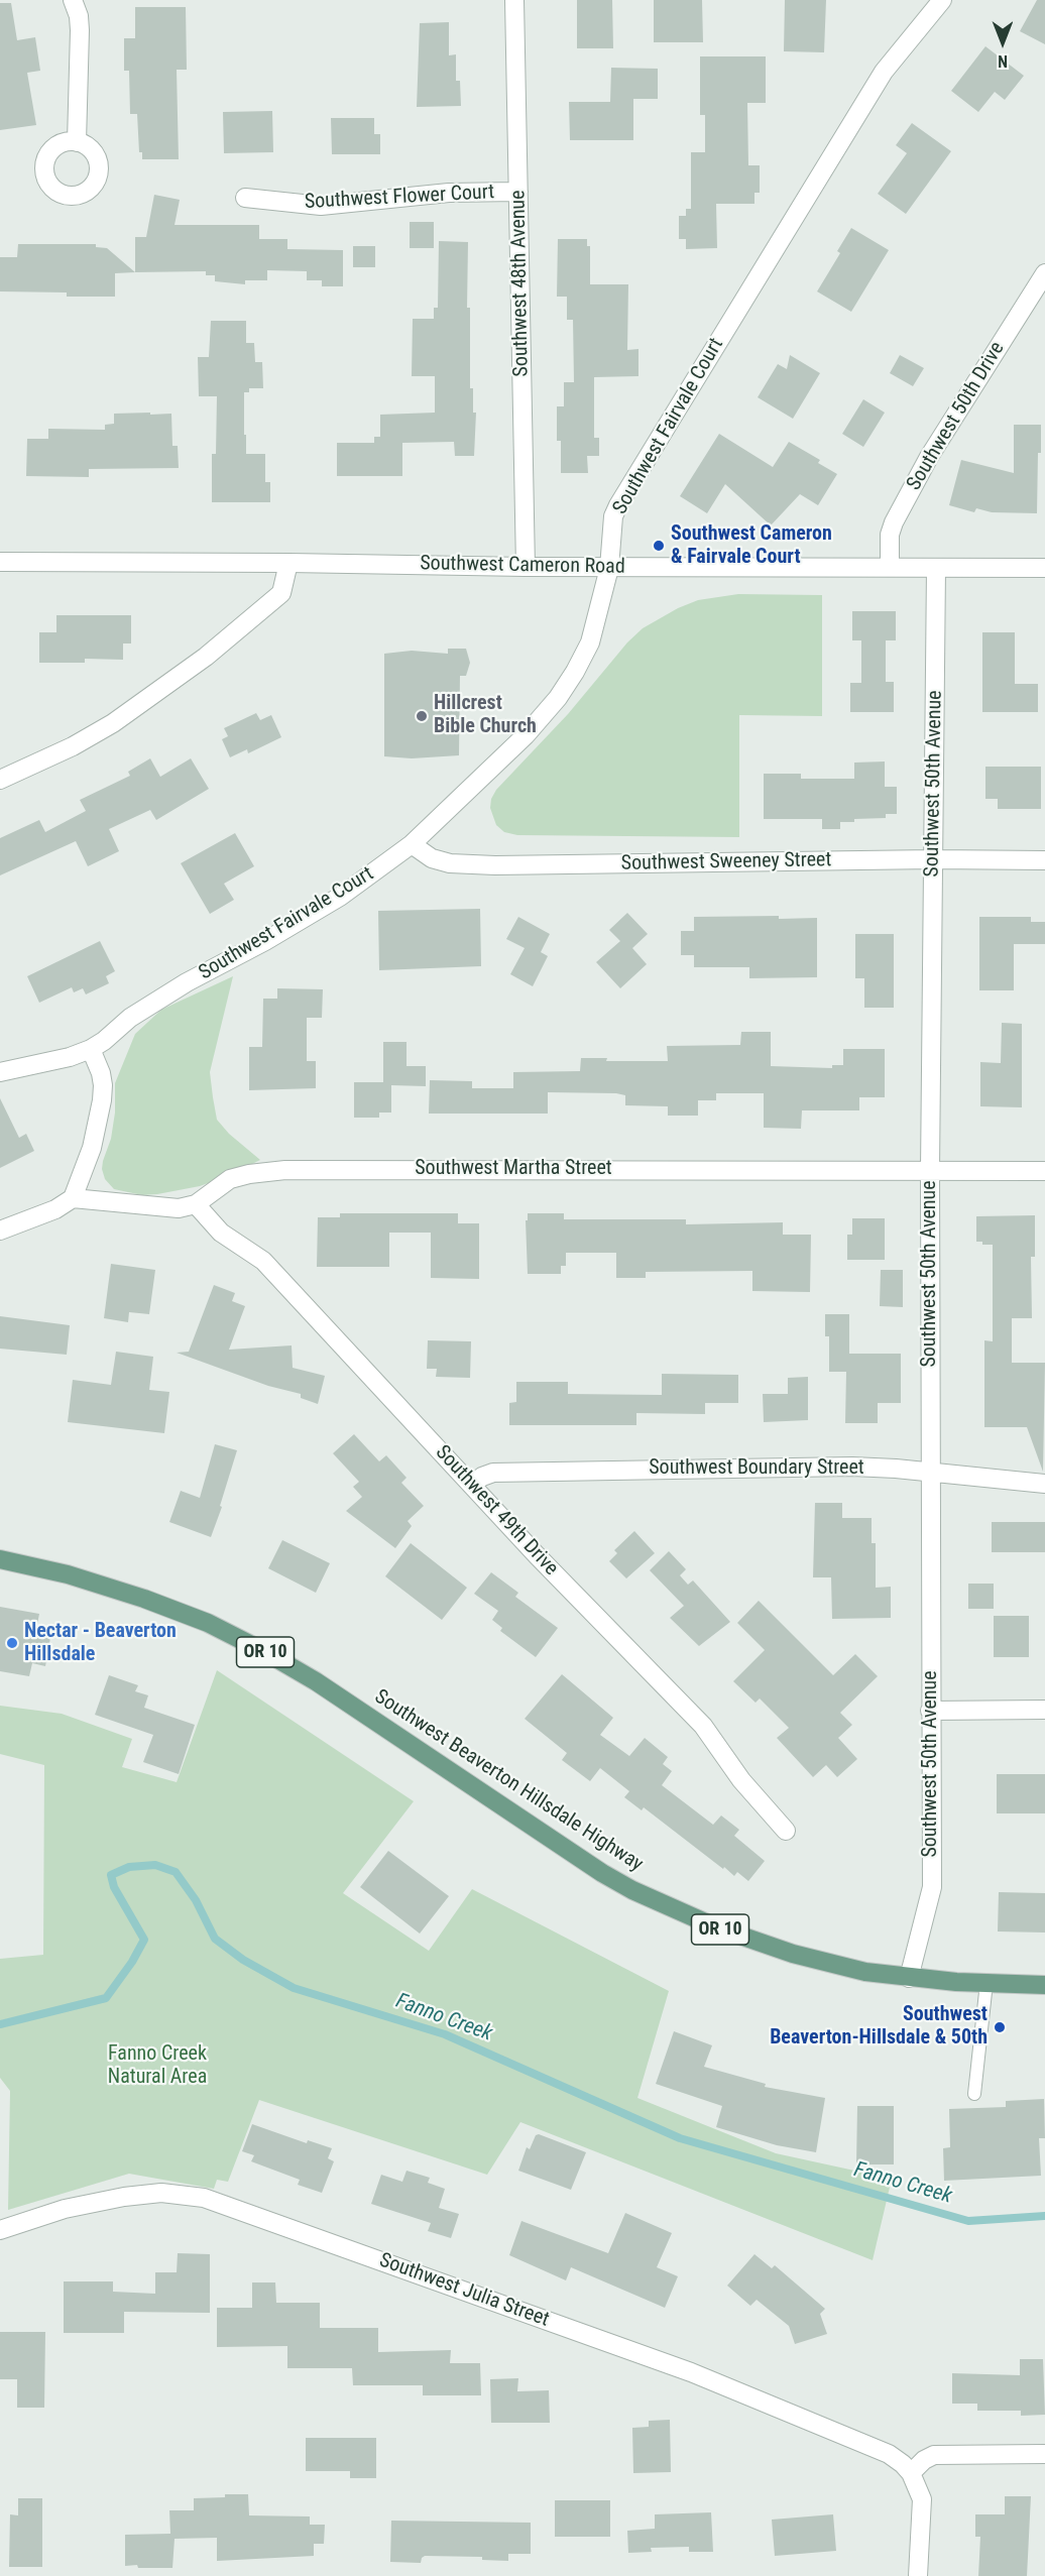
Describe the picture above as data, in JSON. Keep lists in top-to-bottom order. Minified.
{"streets":{"main road":["OR 10","Southwest Beaverton Hillsdale Highway"],"street":["Southwest Flower Court","Southwest 48th Avenue","Southwest 50th Drive","Southwest Fairvale Court","Southwest Cameron Road","Southwest 50th Avenue","Southwest Sweeney Street","Southwest Martha Street","Southwest Boundary Street","Southwest 49th Drive","Southwest Julia Street"]},"crossings":[["Southwest Flower Court","Southwest 48th Avenue"],["Southwest 48th Avenue","Southwest Cameron Road"],["Southwest 50th Drive","Southwest Cameron Road"],["Southwest Fairvale Court","Southwest Cameron Road"],["Southwest Fairvale Court","Southwest Sweeney Street"],["Southwest Cameron Road","Southwest 50th Avenue"],["Southwest 50th Avenue","Southwest Sweeney Street"],["Southwest 50th Avenue","Southwest Martha Street"],["Southwest 50th Avenue","Southwest Boundary Street"],["Southwest 50th Avenue","Southwest Beaverton Hillsdale Highway"],["Southwest Martha Street","Southwest 49th Drive"],["Southwest Boundary Street","Southwest 49th Drive"]],"water":["Fanno Creek"],"parks":["Fanno Creek Natural Area"],"places":["Southwest Cameron & Fairvale Court","Hillcrest Bible Church","Nectar - Beaverton Hillsdale","Southwest Beaverton-Hillsdale & 50th"],"north":"bottom"}
